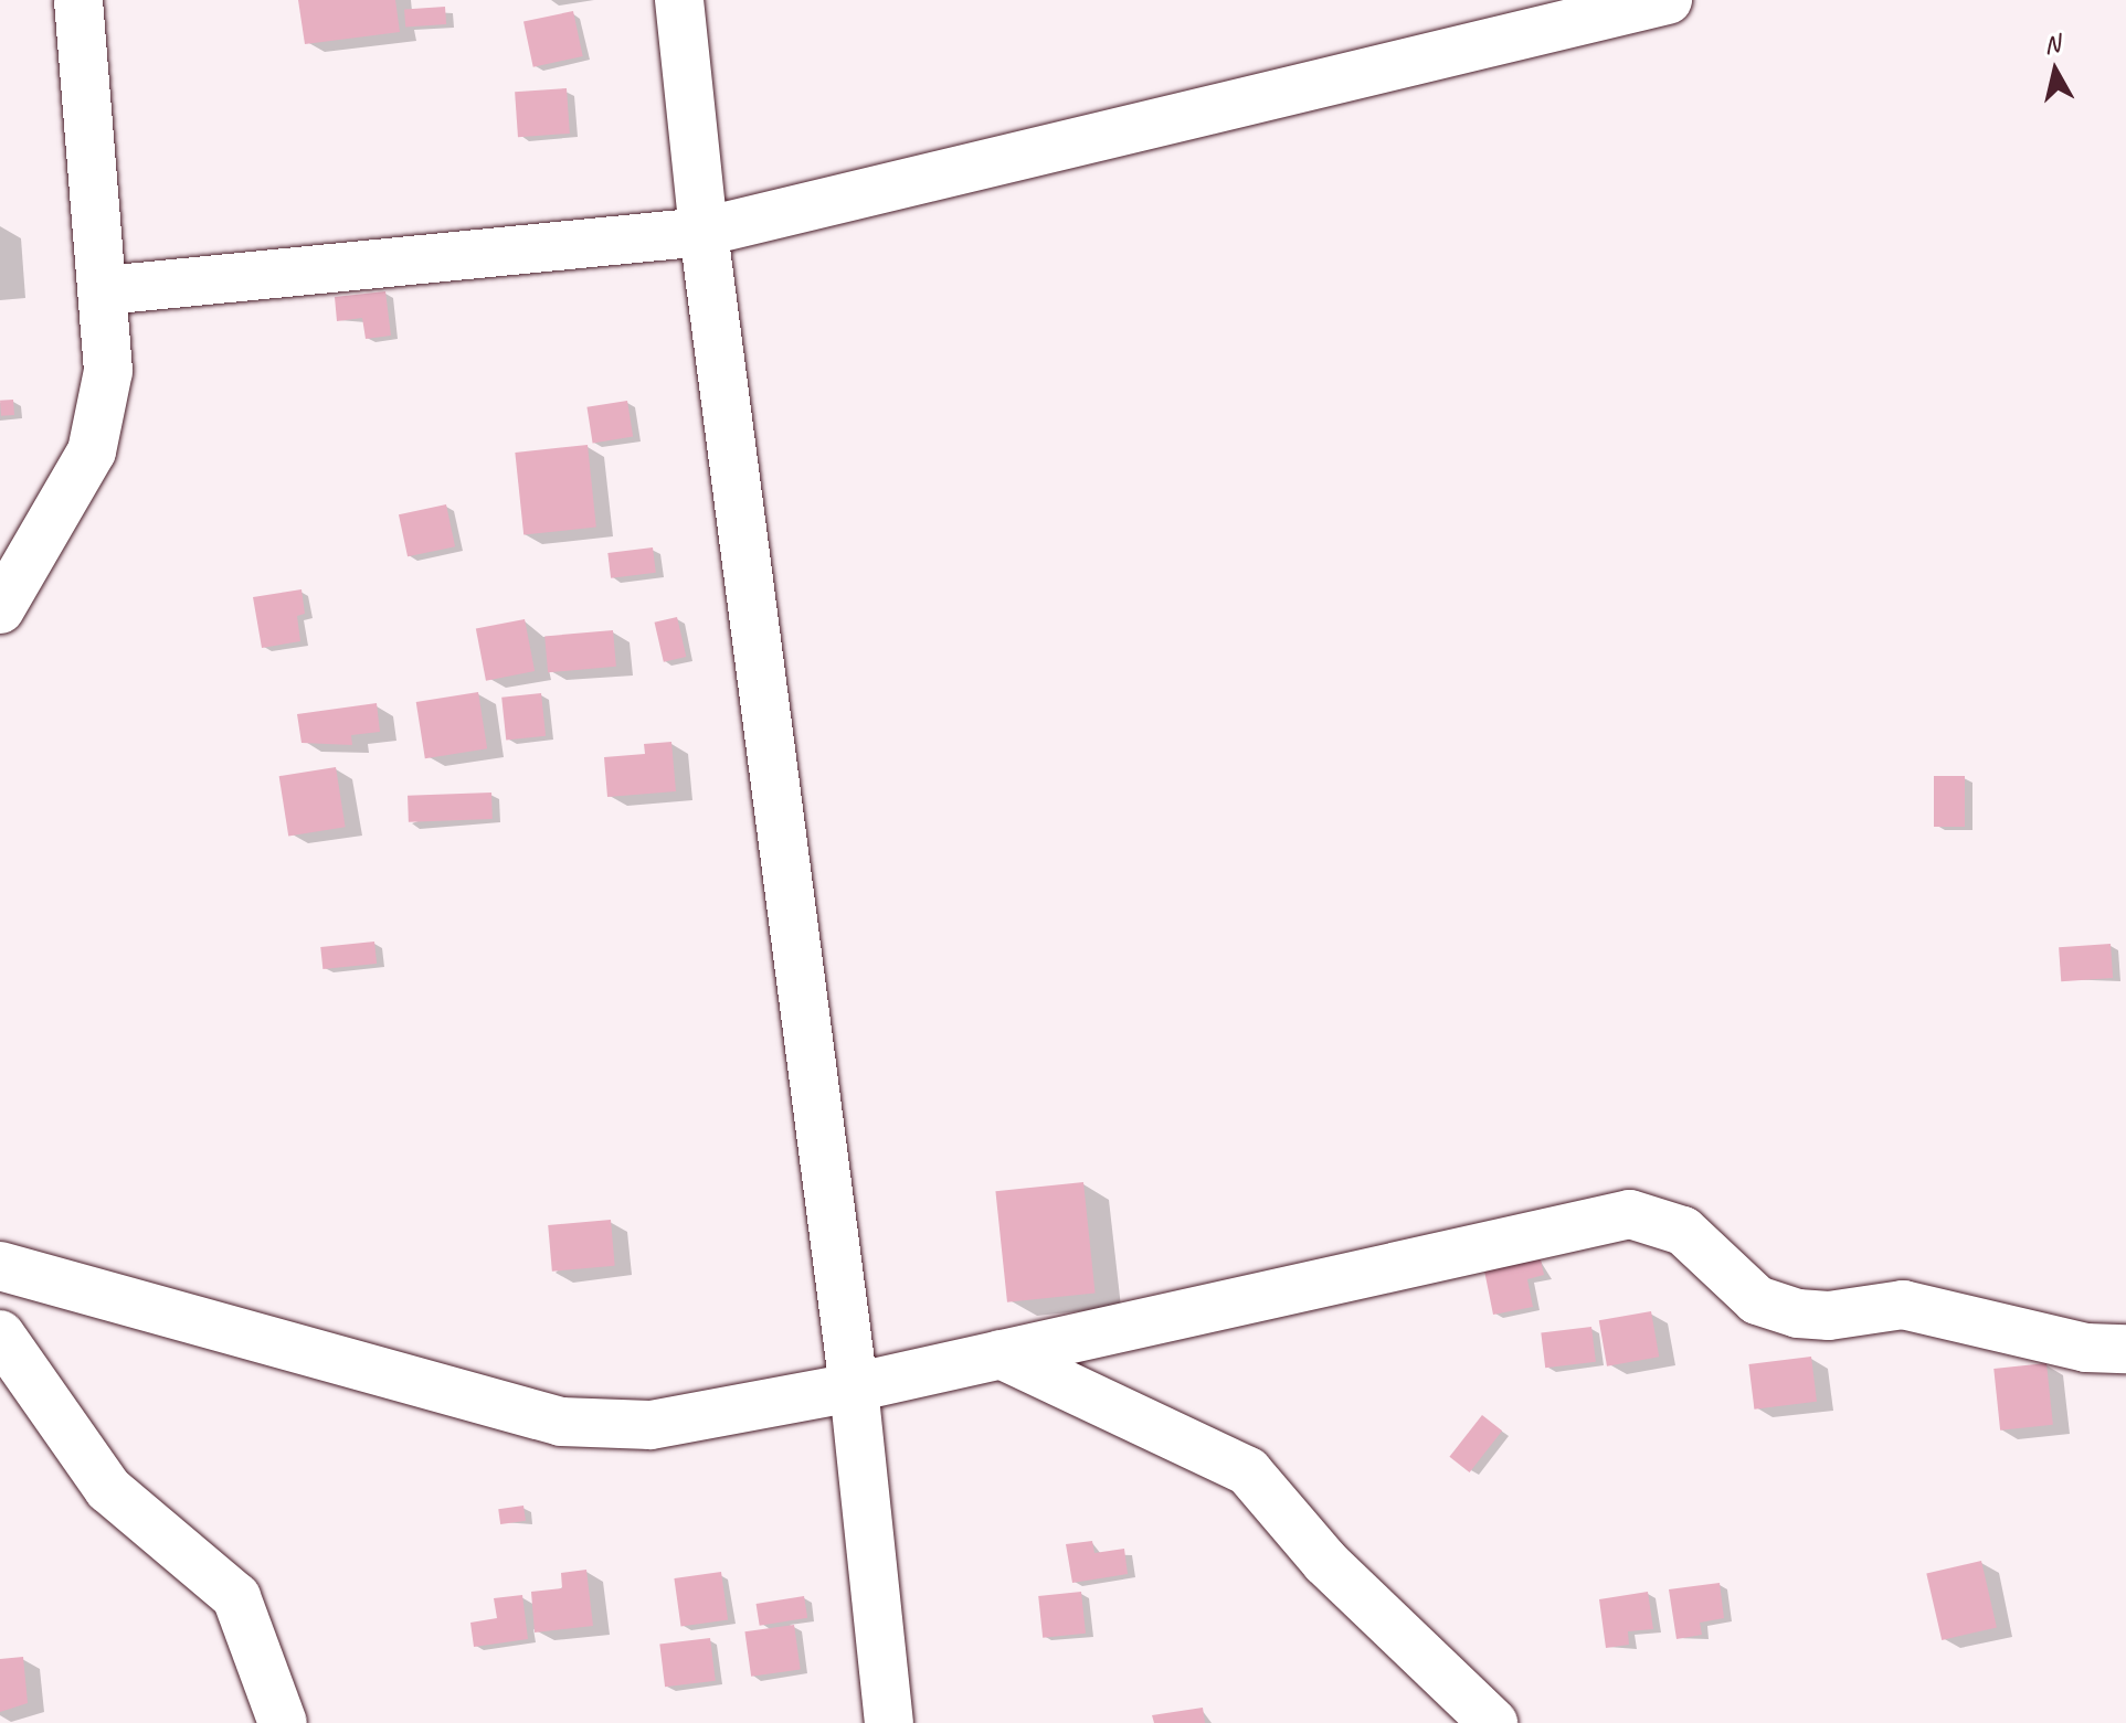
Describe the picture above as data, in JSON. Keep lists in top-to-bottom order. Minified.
{"north":"top"}
